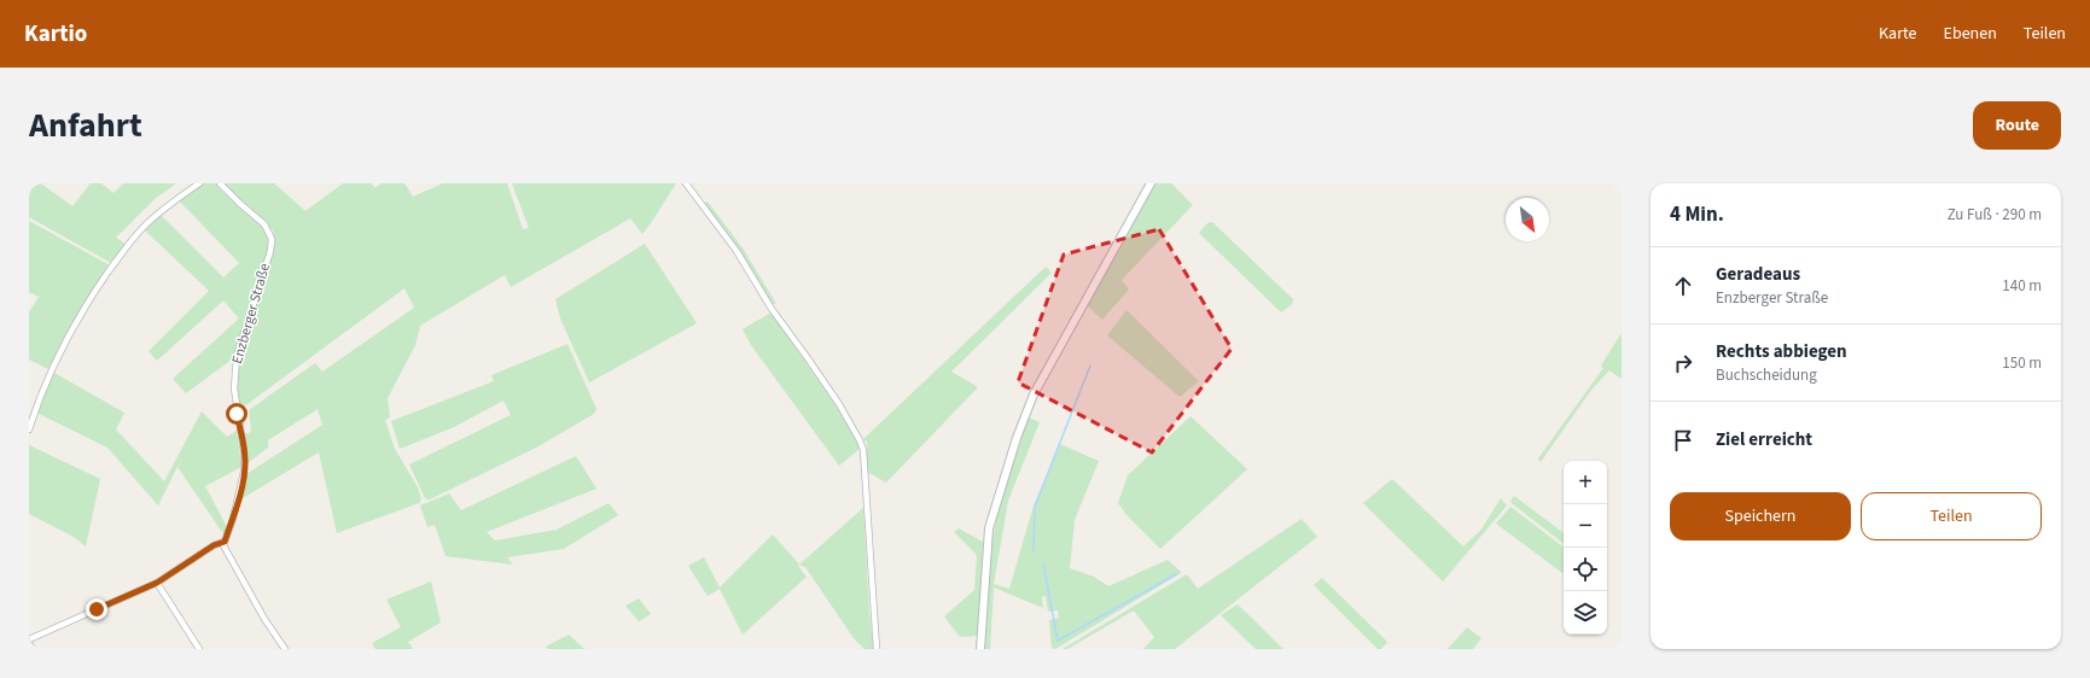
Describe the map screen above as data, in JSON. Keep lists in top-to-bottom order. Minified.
{"streets":{"street":["Enzberger Straße"]},"north":"bottom right","page":{"header":"Kartio","nav":["Karte","Ebenen","Teilen"],"title":"Anfahrt","buttons":["Route",["Speichern","Teilen"]],"heading":["4 Min.","Zu Fuß · 290 m"],"list":[["Geradeaus","Enzberger Straße","140 m"],["Rechts abbiegen","Buchscheidung","150 m"],"Ziel erreicht"],"map_buttons":["+","−"]}}
